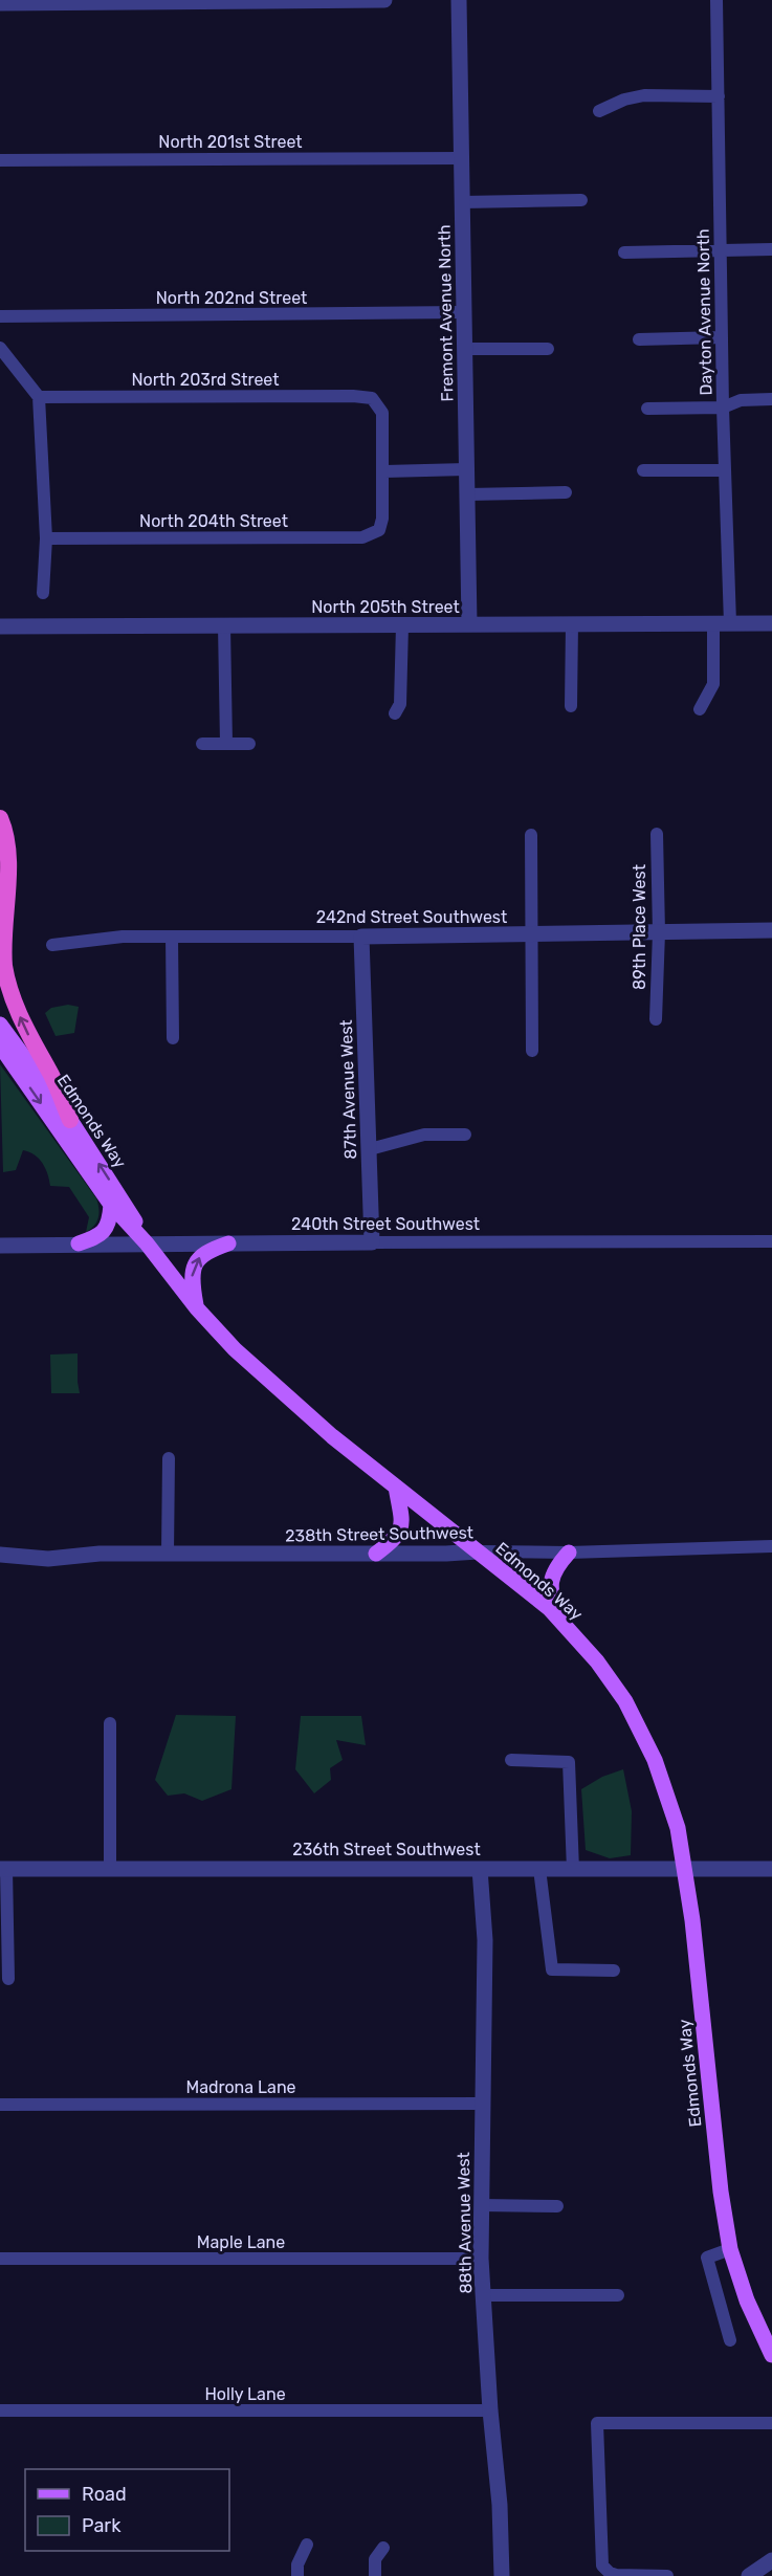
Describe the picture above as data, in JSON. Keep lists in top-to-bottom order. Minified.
{"streets":{"main road":["Edmonds Way"],"street":["North 201st Street","North 202nd Street","Dayton Avenue North","Fremont Avenue North","North 203rd Street","North 204th Street","North 205th Street","242nd Street Southwest","89th Place West","87th Avenue West","240th Street Southwest","238th Street Southwest","236th Street Southwest","Madrona Lane","88th Avenue West","Maple Lane","Holly Lane"]},"crossings":[["North 201st Street","Fremont Avenue North"],["North 202nd Street","Fremont Avenue North"],["Dayton Avenue North","North 205th Street"],["Fremont Avenue North","North 205th Street"],["North 203rd Street","North 204th Street"],["242nd Street Southwest","89th Place West"],["242nd Street Southwest","87th Avenue West"],["87th Avenue West","240th Street Southwest"],["Edmonds Way","240th Street Southwest"],["Edmonds Way","238th Street Southwest"],["Edmonds Way","236th Street Southwest"],["236th Street Southwest","88th Avenue West"],["Madrona Lane","88th Avenue West"],["88th Avenue West","Maple Lane"],["88th Avenue West","Holly Lane"]],"legend":["Road","Park"]}
